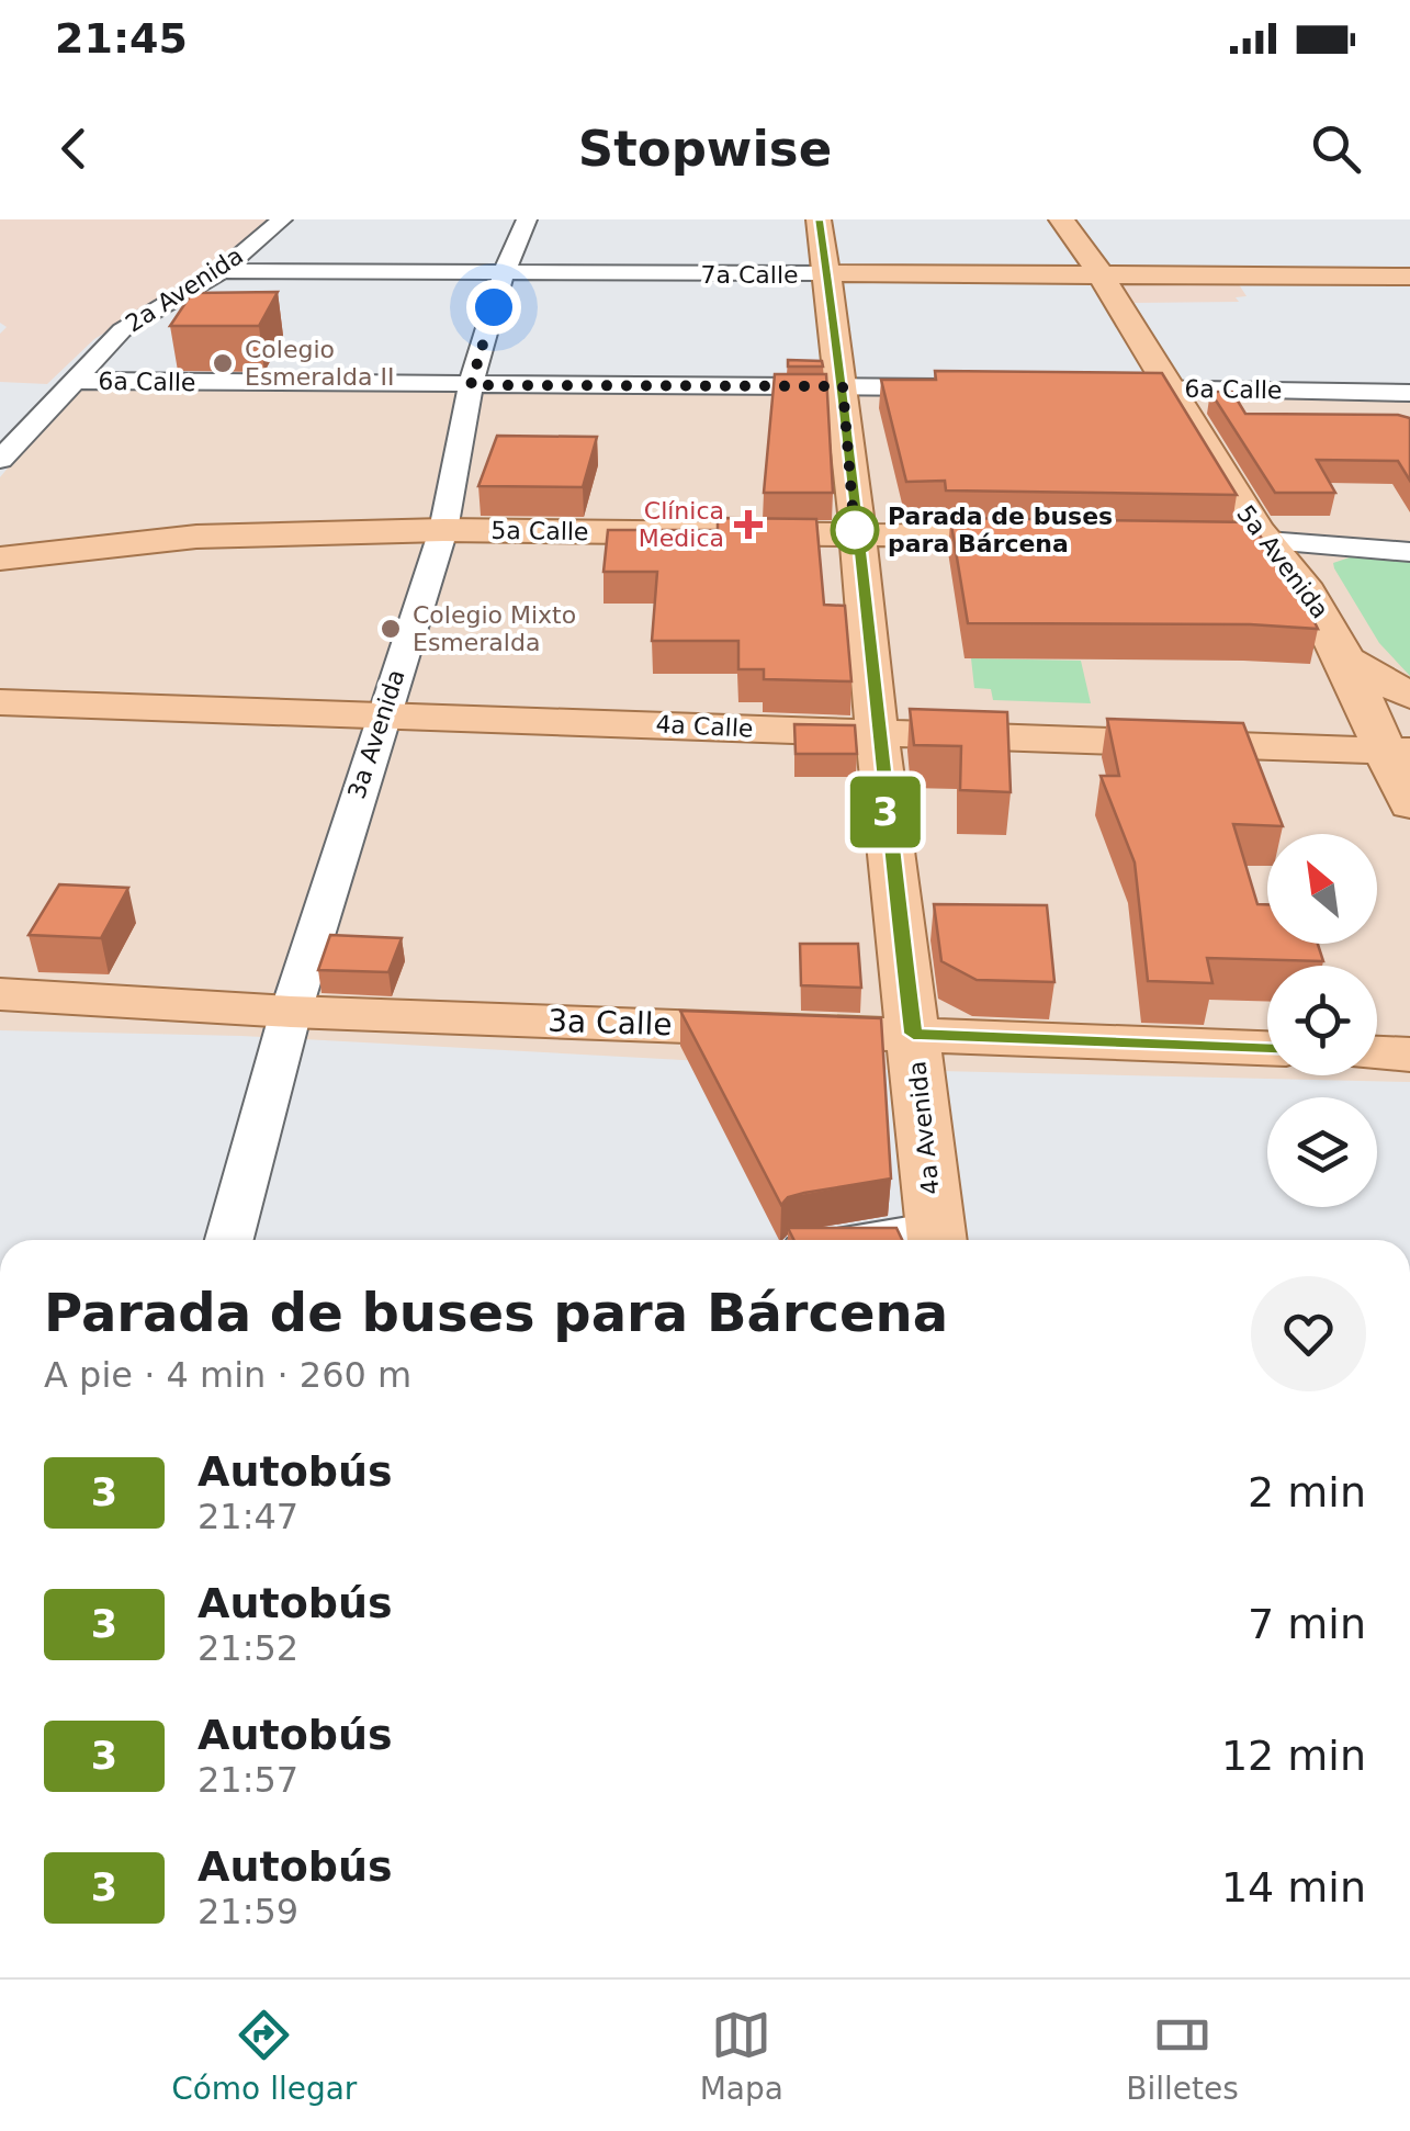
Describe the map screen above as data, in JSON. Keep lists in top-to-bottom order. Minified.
{"streets":{"main road":["7a Calle","5a Calle","5a Avenida","4a Calle","3a Calle","4a Avenida"],"street":["2a Avenida","6a Calle","3a Avenida"]},"crossings":[["7a Calle","2a Avenida"],["7a Calle","5a Avenida"],["7a Calle","3a Avenida"],["7a Calle","4a Avenida"],["2a Avenida","6a Calle"],["6a Calle","5a Avenida"],["6a Calle","3a Avenida"],["6a Calle","4a Avenida"],["5a Calle","3a Avenida"],["5a Calle","4a Avenida"],["5a Avenida","4a Calle"],["4a Calle","3a Avenida"],["4a Calle","4a Avenida"],["3a Avenida","3a Calle"],["3a Calle","4a Avenida"]],"places":{"other":["Colegio Esmeralda II","Parada de buses para Bárcena","Colegio Mixto Esmeralda"],"health":["Clínica Medica"]},"lines":["bus line 3"],"north":"top left","page":{"status":"21:45","header":"Stopwise","on_map":"3","heading":["Parada de buses para Bárcena","A pie · 4 min · 260 m"],"list":[{"mark":"3","name":"Autobús","note":"21:47","value":"2 min"},{"mark":"3","name":"Autobús","note":"21:52","value":"7 min"},{"mark":"3","name":"Autobús","note":"21:57","value":"12 min"},{"mark":"3","name":"Autobús","note":"21:59","value":"14 min"}],"tabs":["Cómo llegar","Mapa","Billetes"]}}
